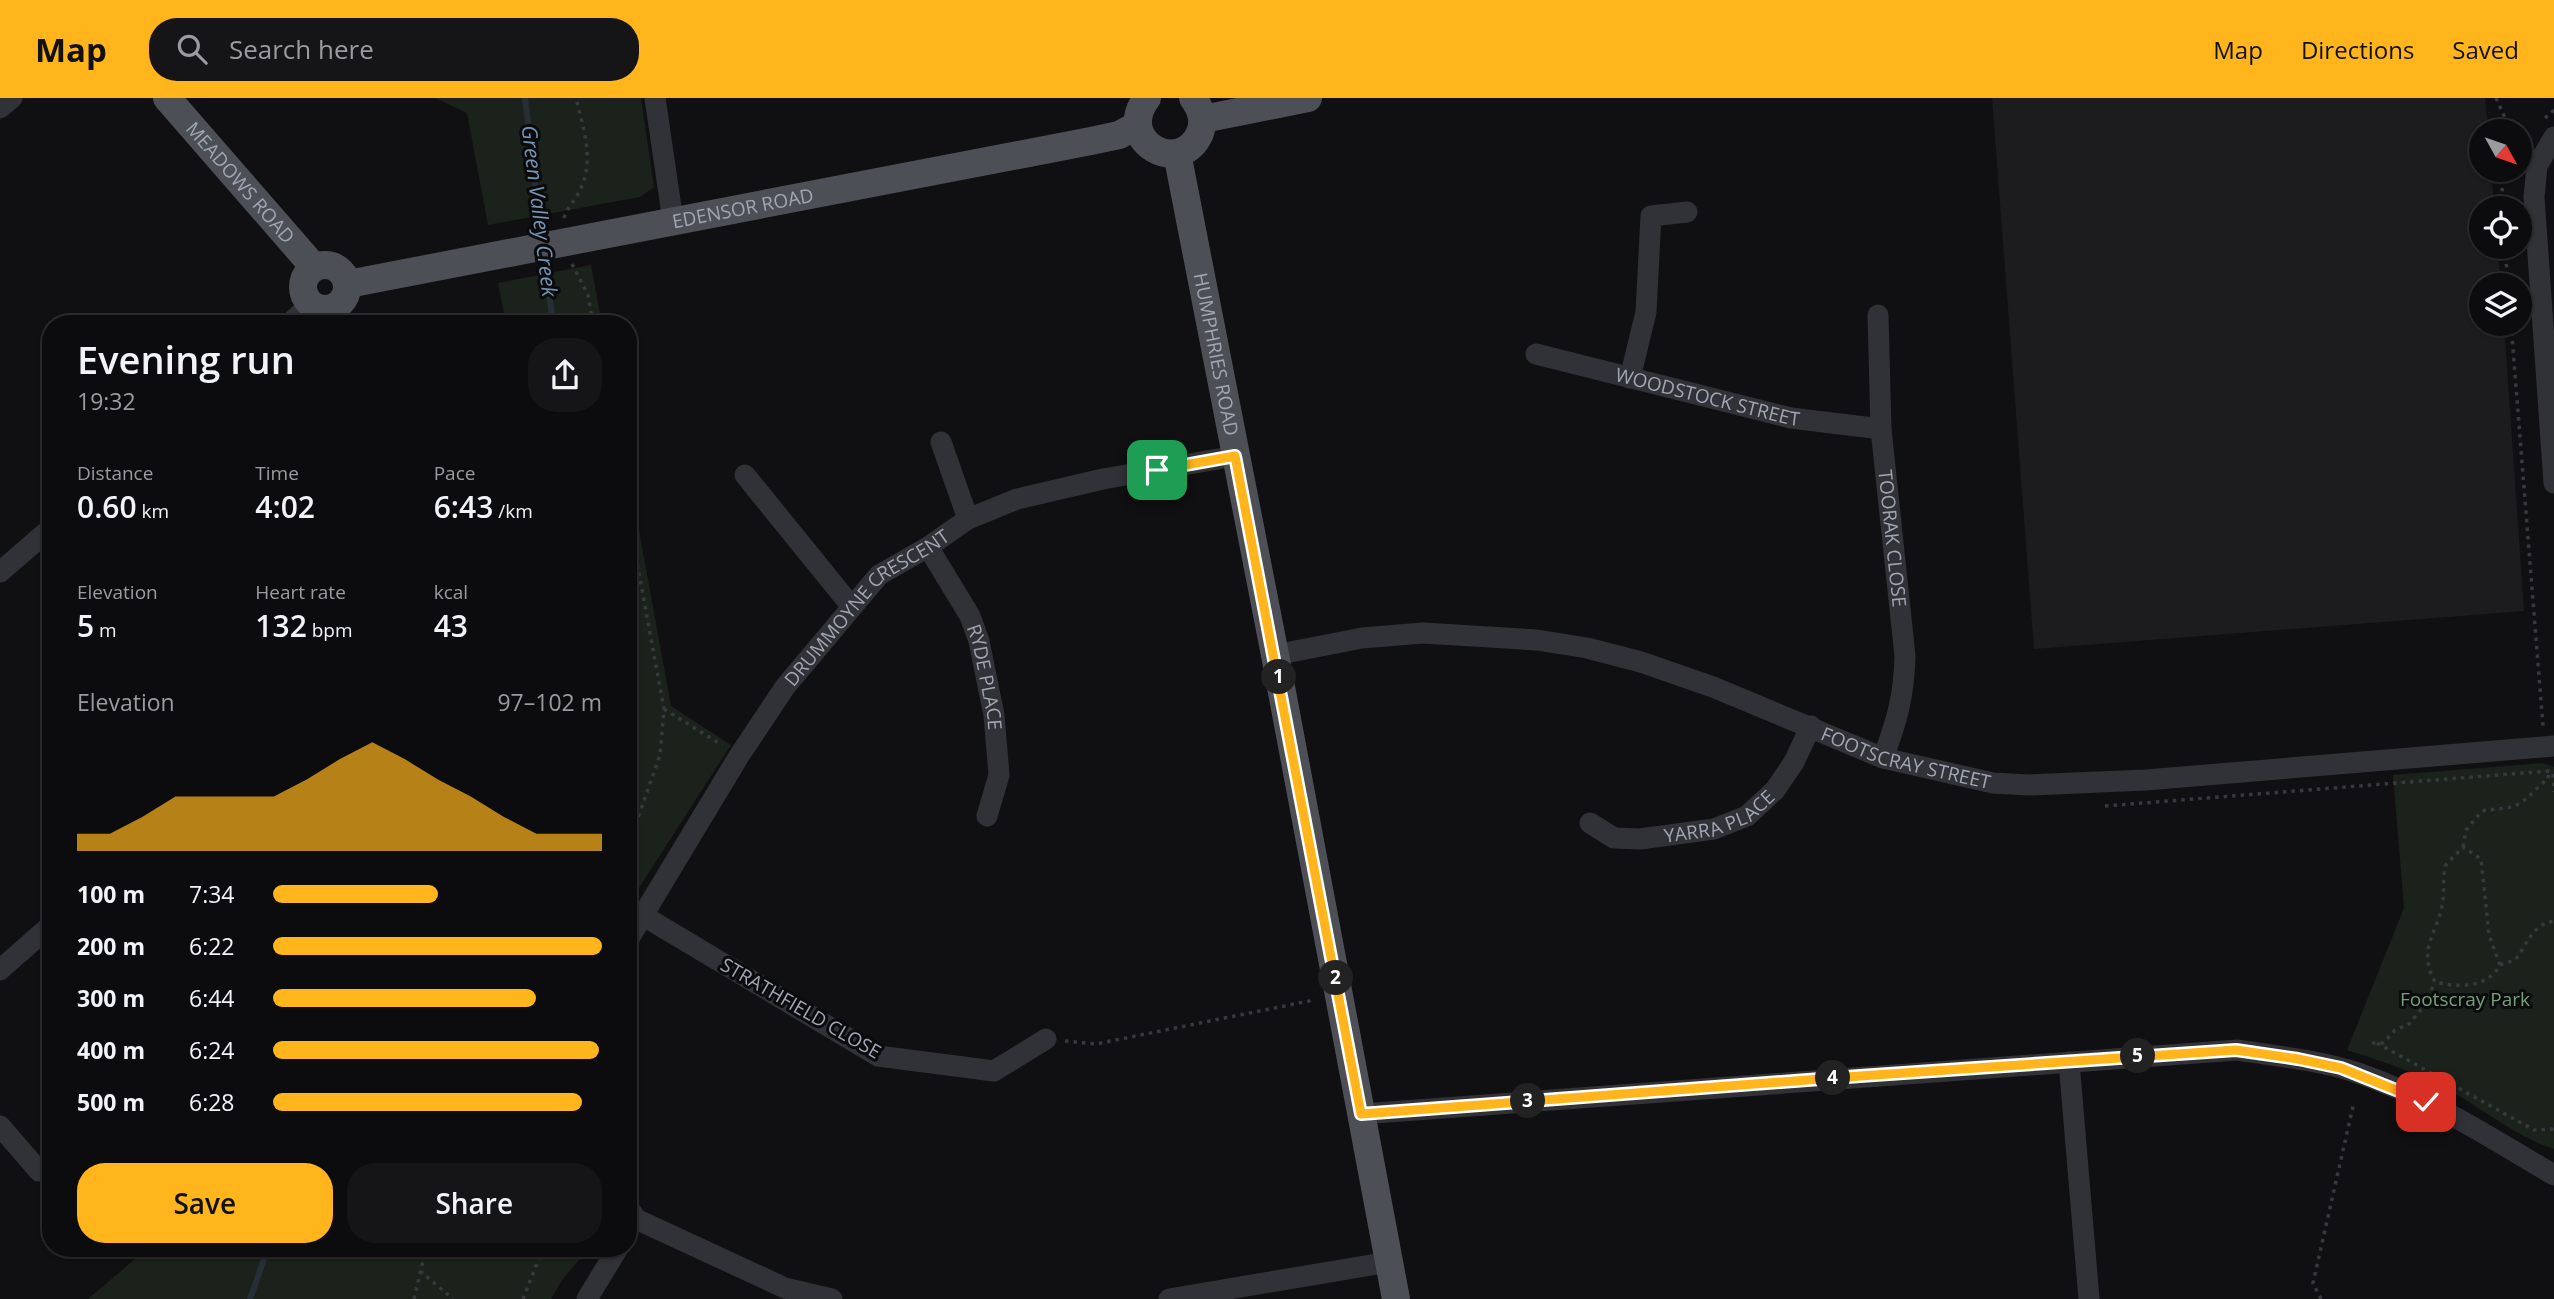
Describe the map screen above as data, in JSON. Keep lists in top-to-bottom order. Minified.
{"streets":{"main road":["MEADOWS ROAD","EDENSOR ROAD","HUMPHRIES ROAD"],"street":["WOODSTOCK STREET","TOORAK CLOSE","DRUMMOYNE CRESCENT","RYDE PLACE","FOOTSCRAY STREET","YARRA PLACE","STRATHFIELD CLOSE"]},"crossings":[["MEADOWS ROAD","EDENSOR ROAD"],["HUMPHRIES ROAD","DRUMMOYNE CRESCENT"],["HUMPHRIES ROAD","FOOTSCRAY STREET"],["WOODSTOCK STREET","TOORAK CLOSE"],["TOORAK CLOSE","FOOTSCRAY STREET"],["DRUMMOYNE CRESCENT","RYDE PLACE"],["DRUMMOYNE CRESCENT","STRATHFIELD CLOSE"],["FOOTSCRAY STREET","YARRA PLACE"]],"water":["Green Valley Creek"],"parks":["Footscray Park"],"north":"bottom right","page":{"header":"Map","search":"Search here","nav":["Map","Directions","Saved"],"heading":["Evening run","19:32"],"stats":[["Distance","0.60 km"],["Time","4:02"],["Pace","6:43 /km"],["Elevation","5 m"],["Heart rate","132 bpm"],["kcal","43"]],"pins":["1","2","5","4","3"],"chart":["Elevation","97–102 m"],"list":[{"name":"100 m","note":"7:34"},{"name":"200 m","note":"6:22"},{"name":"300 m","note":"6:44"},{"name":"400 m","note":"6:24"},{"name":"500 m","note":"6:28"}],"buttons":["Save","Share"]}}
